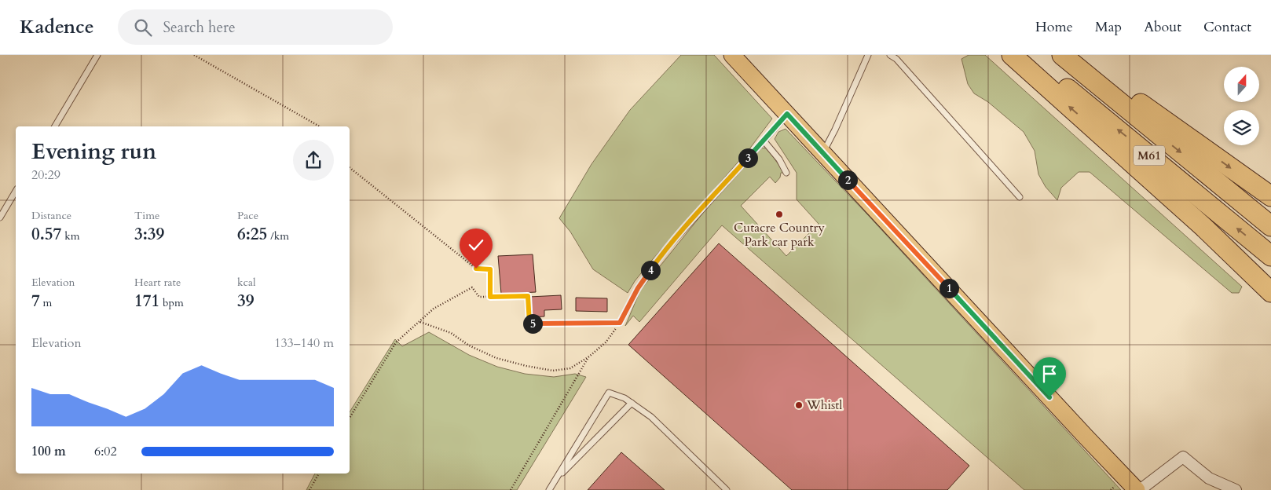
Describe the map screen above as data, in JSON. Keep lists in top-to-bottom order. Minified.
{"streets":{"highway":["M61"]},"places":["Cutacre Country Park car park","Whistl"],"north":"top","page":{"header":"Kadence","search":"Search here","nav":["Home","Map","About","Contact"],"heading":["Evening run","20:29"],"pins":["3","2","4","1","5"],"stats":[["Distance","0.57 km"],["Time","3:39"],["Pace","6:25 /km"],["Elevation","7 m"],["Heart rate","171 bpm"],["kcal","39"]],"chart":["Elevation","133–140 m"],"list":[{"name":"100 m","note":"6:02"}]}}
